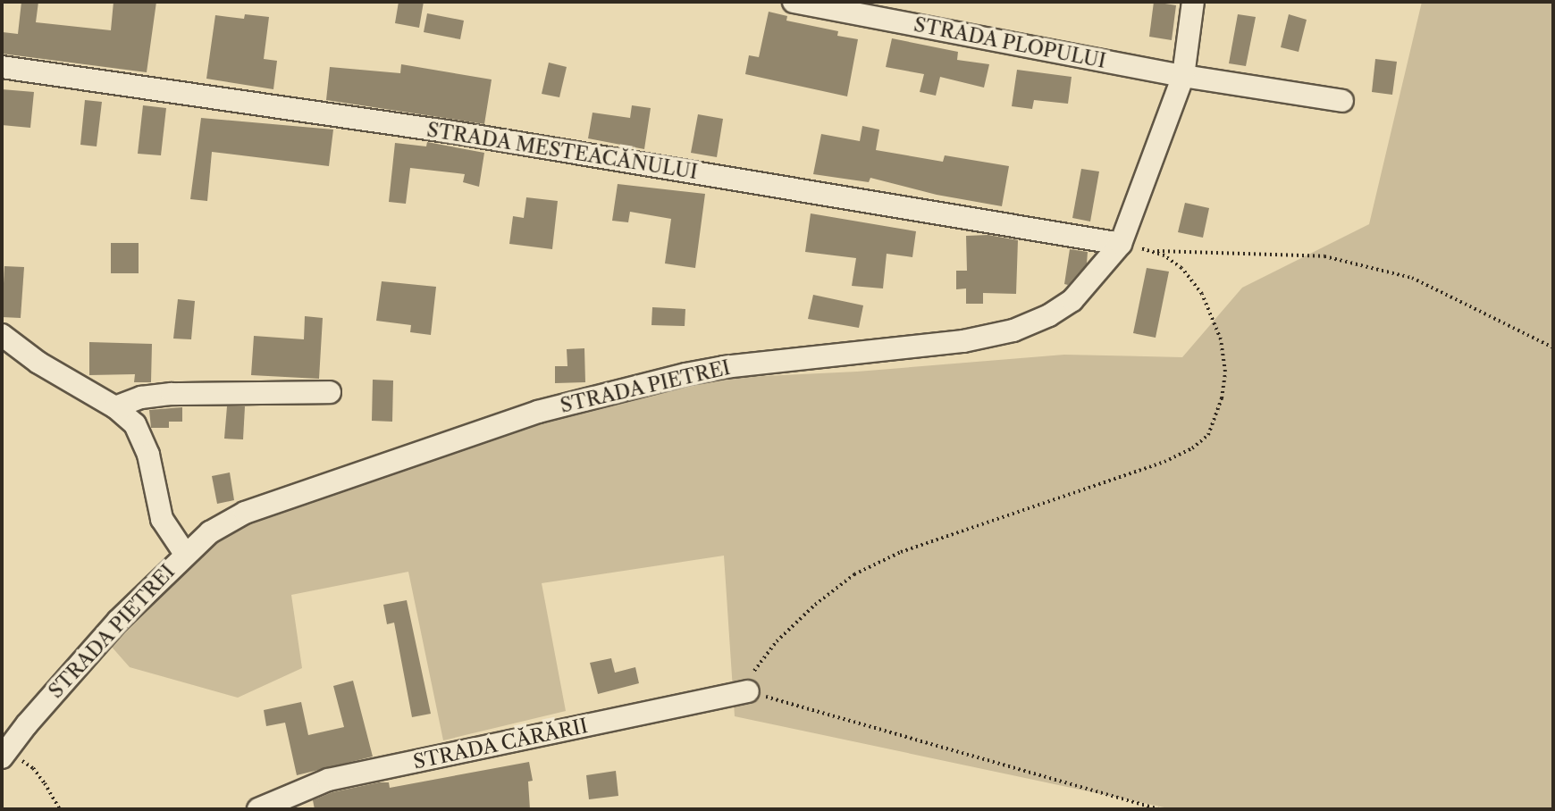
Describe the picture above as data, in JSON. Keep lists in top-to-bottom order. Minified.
{"streets":{"street":["STRADA PLOPULUI","STRADA MESTEACĂNULUI","STRADA PIETREI","STRADA CĂRĂRII"]},"crossings":[["STRADA PLOPULUI","STRADA PIETREI"],["STRADA MESTEACĂNULUI","STRADA PIETREI"]]}
